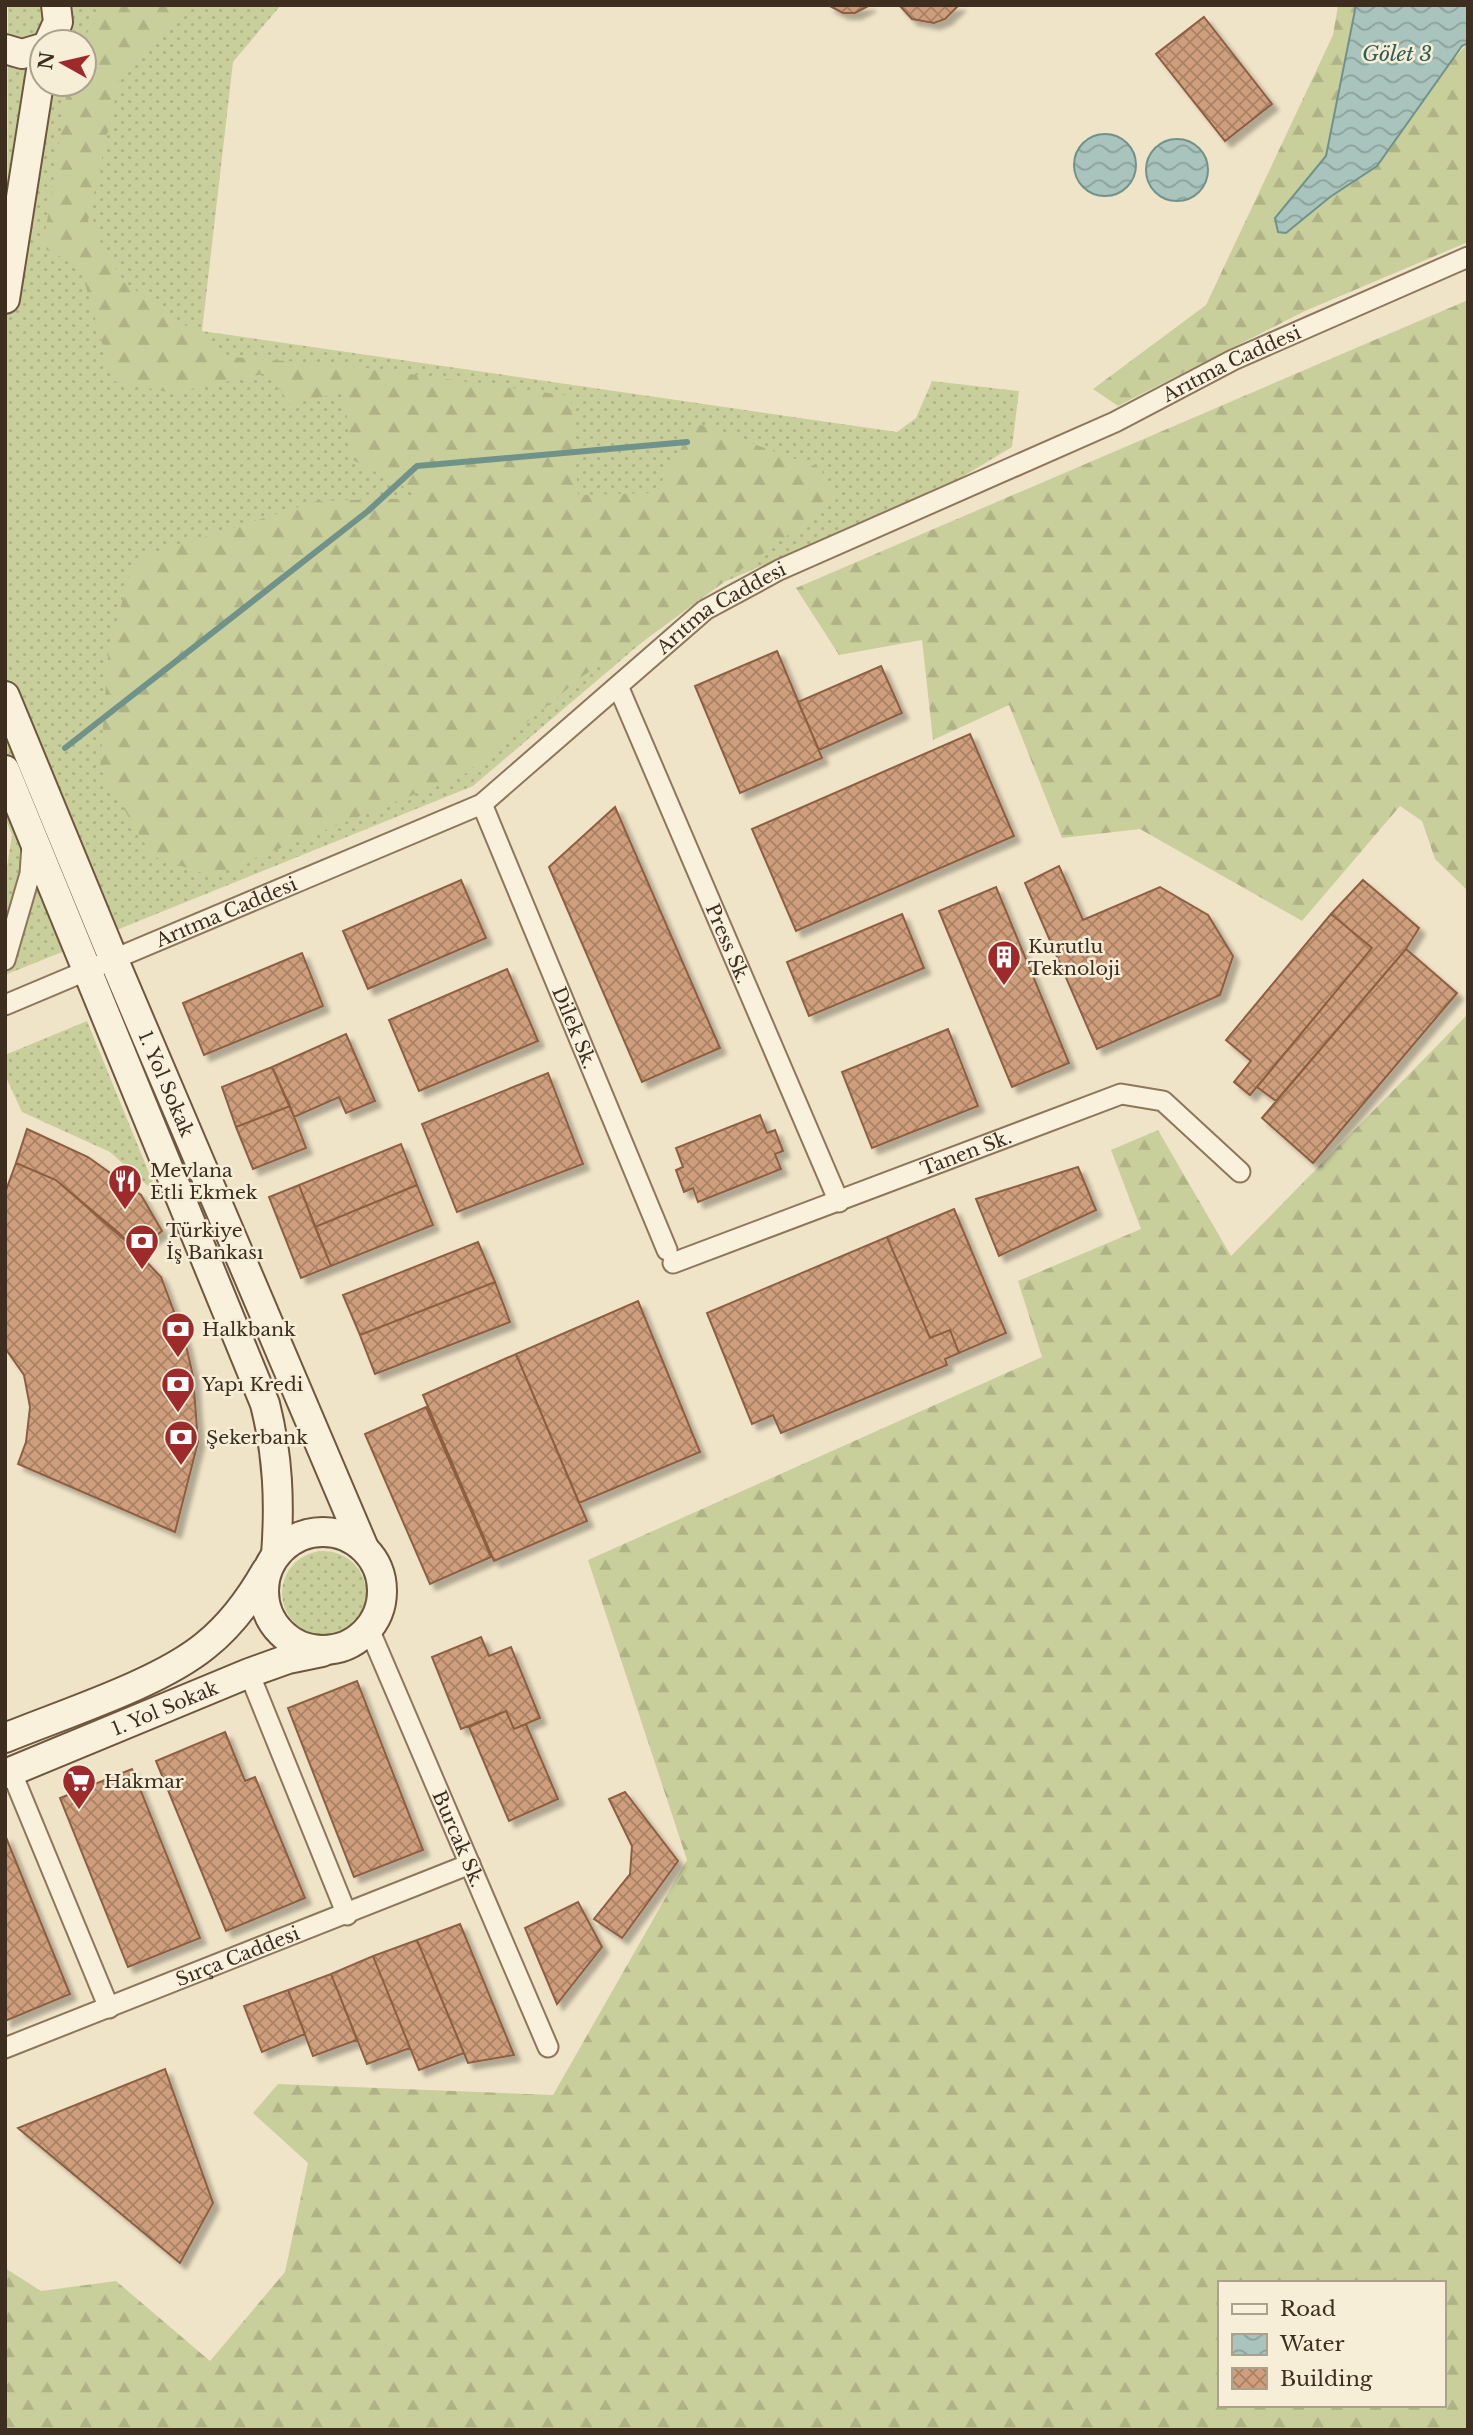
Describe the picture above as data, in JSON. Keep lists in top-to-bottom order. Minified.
{"streets":{"main road":["1. Yol Sokak"],"street":["Arıtma Caddesi","Press Sk.","Dilek Sk.","Tanen Sk.","Burcak Sk.","Sırça Caddesi"]},"crossings":[["Arıtma Caddesi","Press Sk."],["Arıtma Caddesi","Dilek Sk."],["Arıtma Caddesi","1. Yol Sokak"],["Press Sk.","Tanen Sk."],["Dilek Sk.","Tanen Sk."],["1. Yol Sokak","Burcak Sk."],["Burcak Sk.","Sırça Caddesi"]],"water":["Gölet 3"],"places":{"building":["Kurutlu Teknoloji"],"restaurant":["Mevlana Etli Ekmek"],"bank":["Türkiye İş Bankası","Halkbank","Yapı Kredi","Şekerbank"],"supermarket":["Hakmar"]},"legend":["Road","Water","Building"],"north":"left"}
